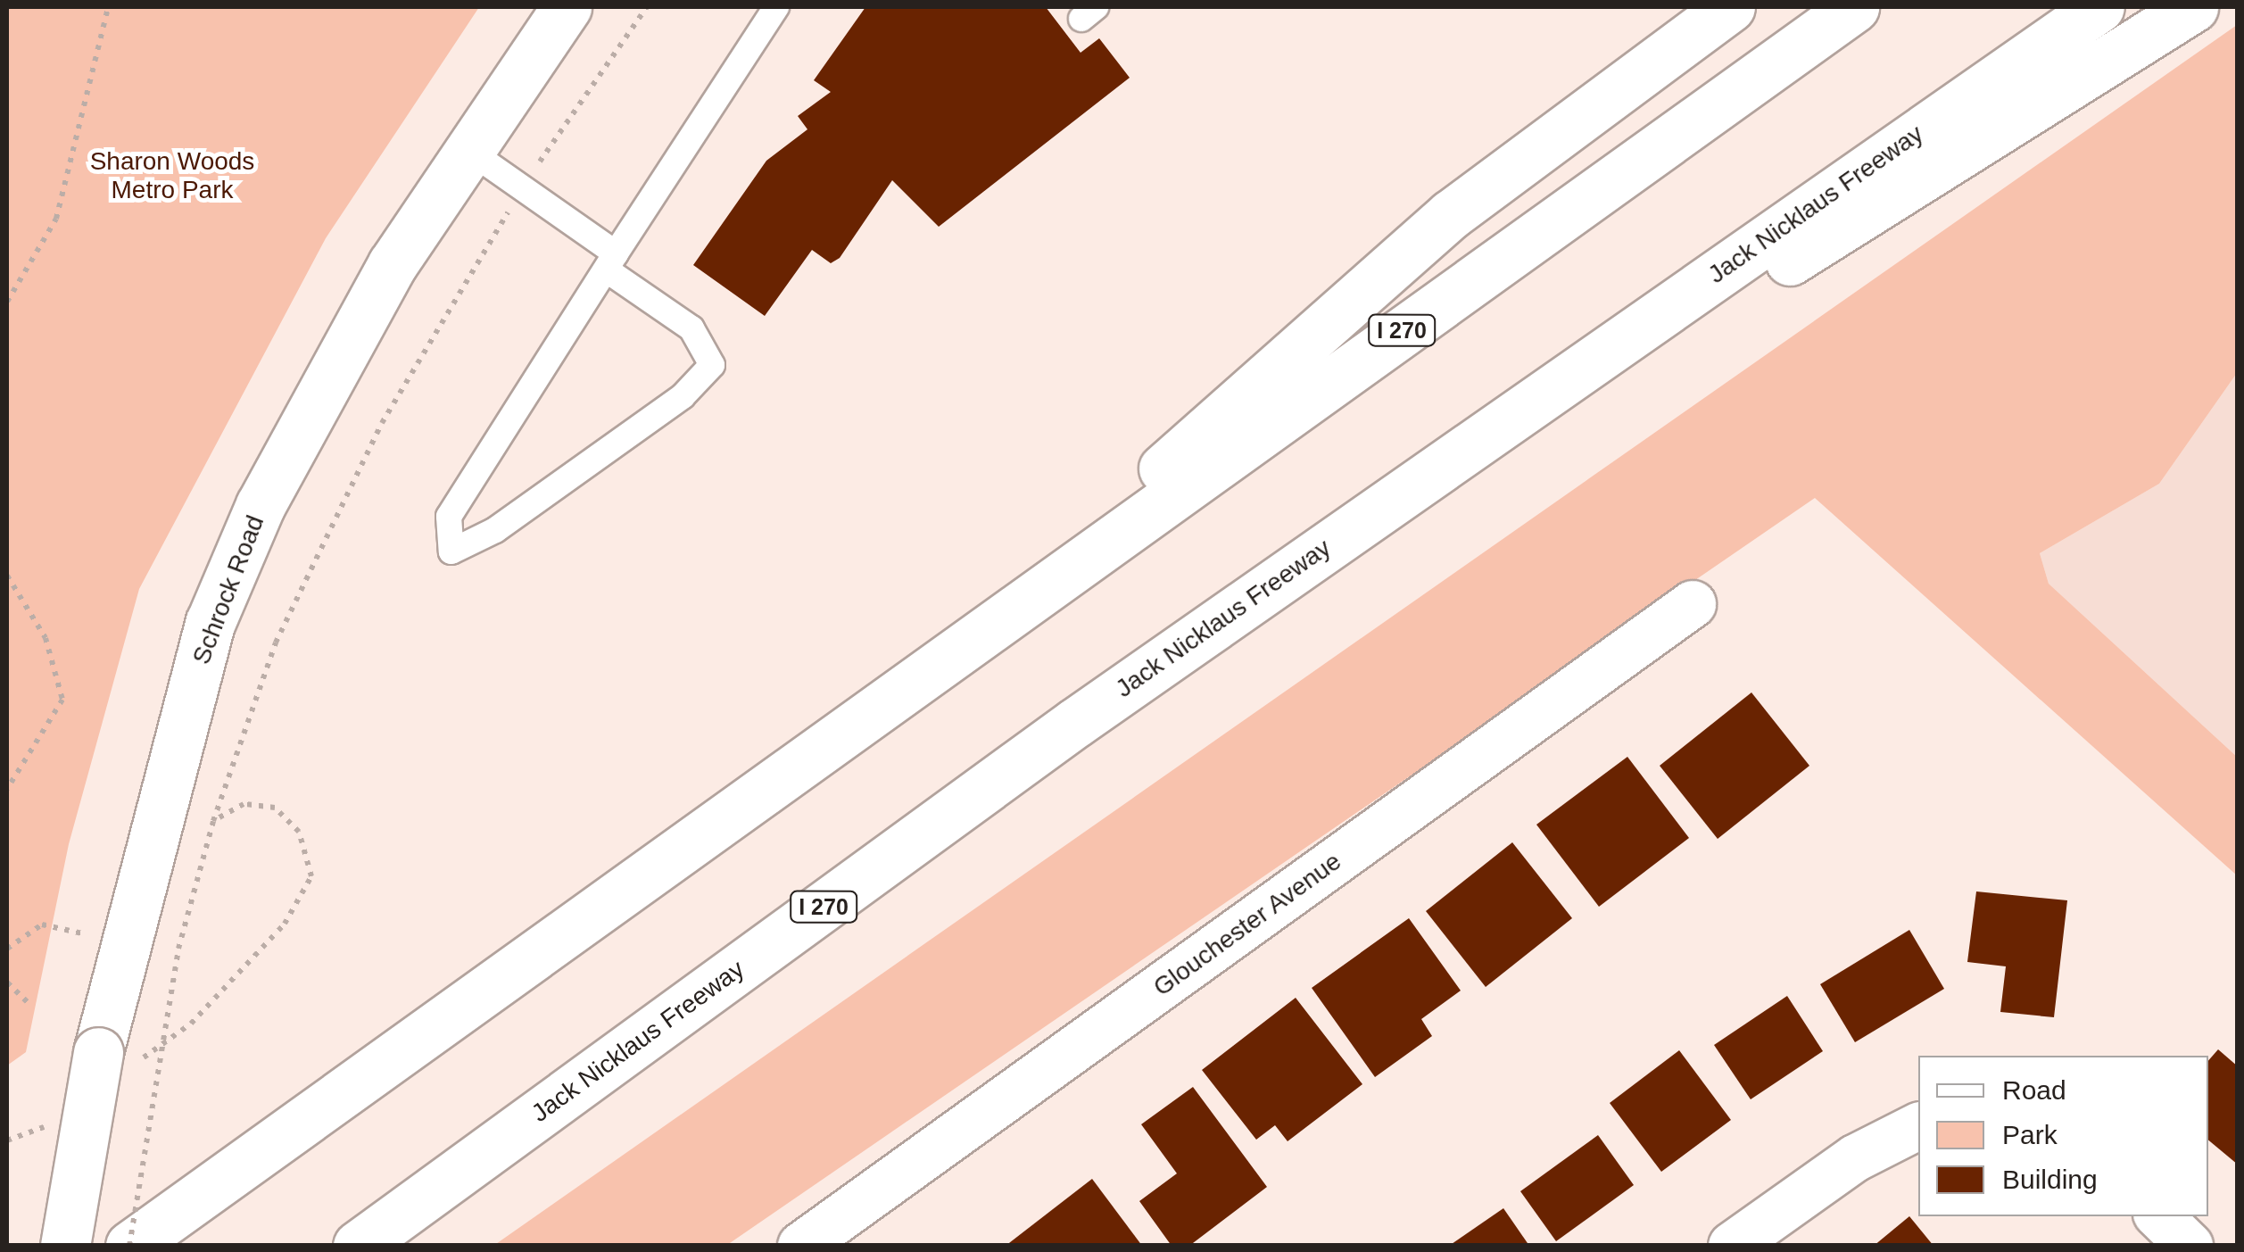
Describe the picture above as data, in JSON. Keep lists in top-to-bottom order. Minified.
{"streets":{"main road":["Jack Nicklaus Freeway","I 270","Schrock Road"],"street":["Glouchester Avenue"]},"parks":["Sharon Woods Metro Park"],"legend":["Road","Park","Building"]}
